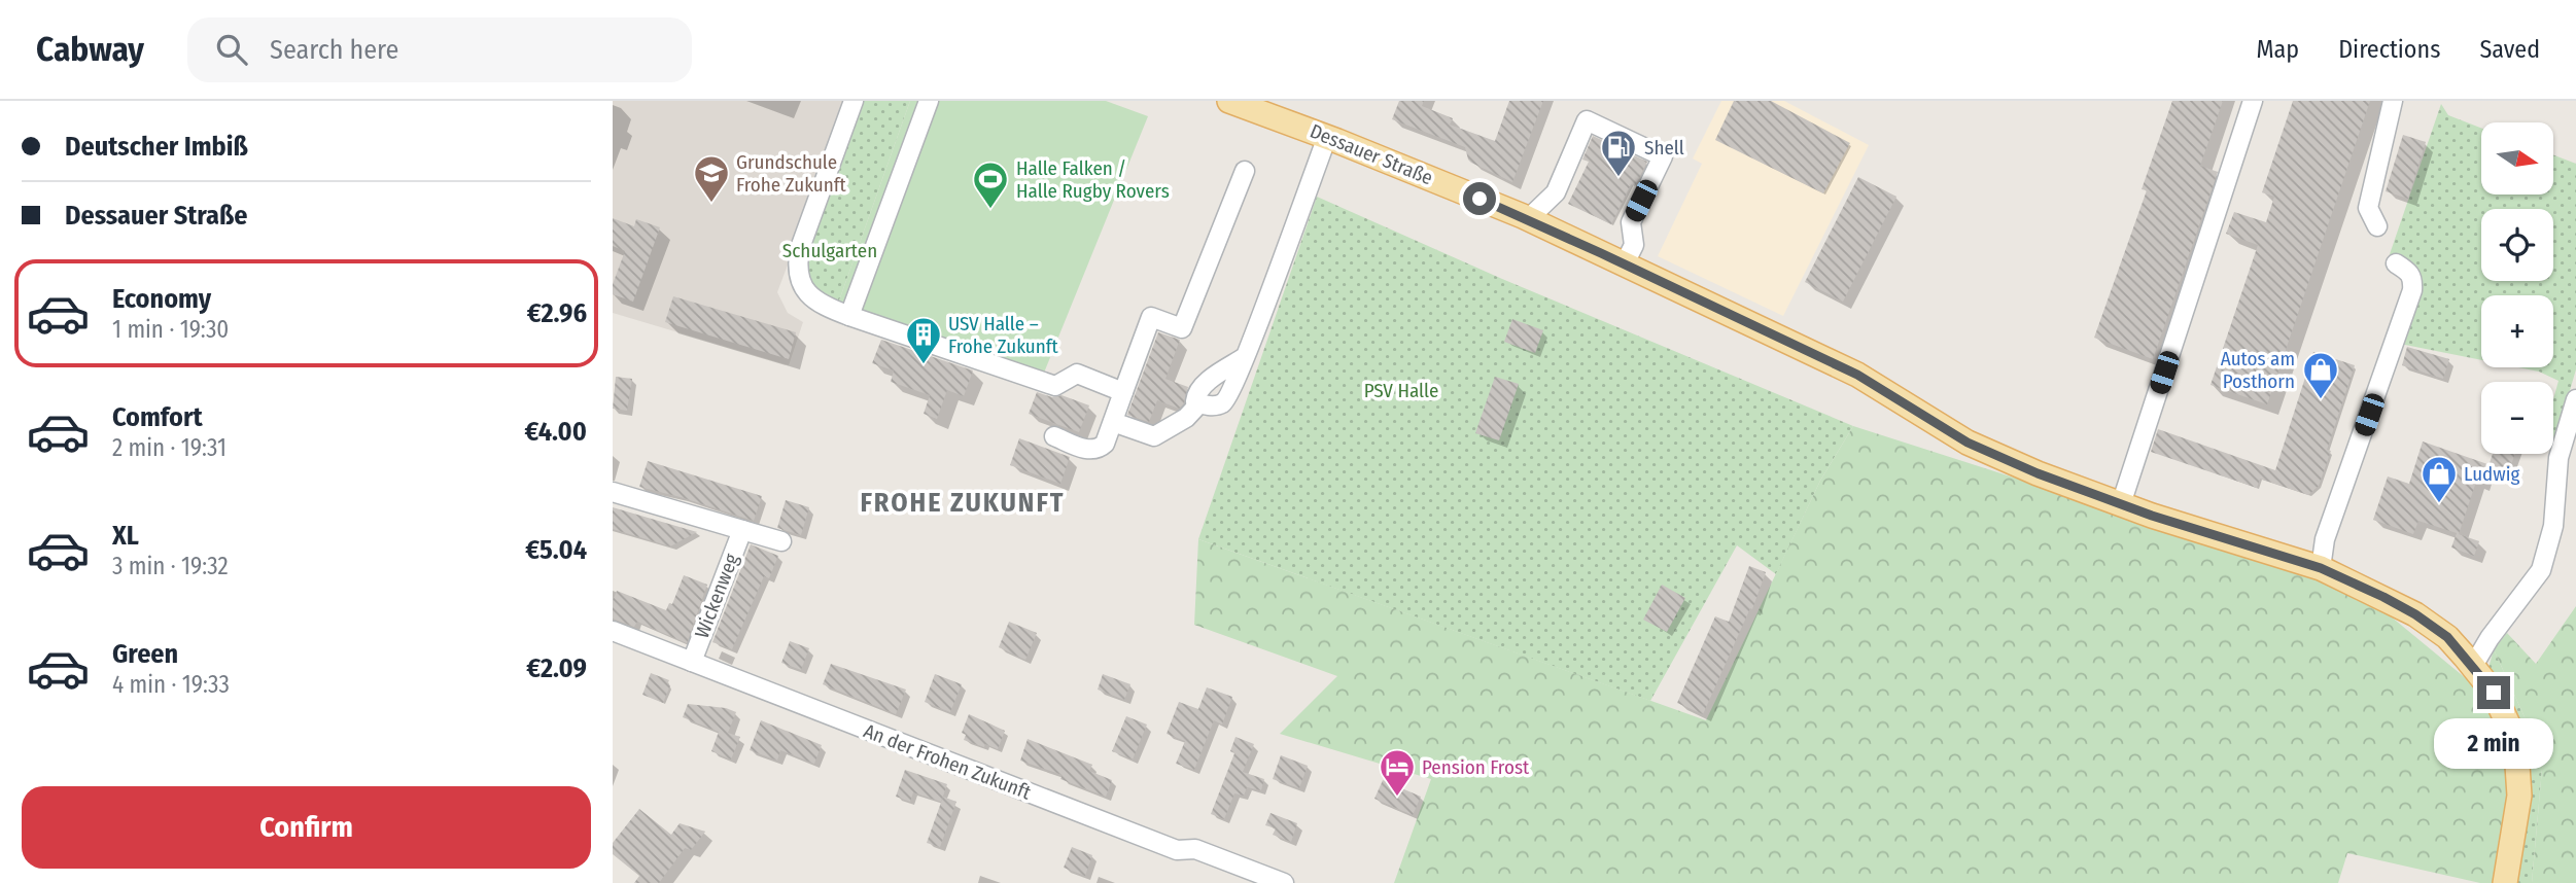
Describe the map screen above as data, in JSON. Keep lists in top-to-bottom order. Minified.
{"streets":{"main road":["Dessauer Straße"],"street":["Wickenweg","An der Frohen Zukunft"]},"crossings":[["Wickenweg","An der Frohen Zukunft"]],"districts":["FROHE ZUKUNFT"],"parks":["Schulgarten","PSV Halle"],"places":{"fuel station":["Shell"],"school or university":["Grundschule Frohe Zukunft"],"sports":["Halle Falken / Halle Rugby Rovers"],"building":["USV Halle – Frohe Zukunft"],"shop":["Autos am Posthorn","Ludwig"],"hotel":["Pension Frost"]},"north":"right","page":{"header":"Cabway","search":"Search here","nav":["Map","Directions","Saved"],"banner":["Deutscher Imbiß","Dessauer Straße"],"map_buttons":["+","−"],"list":[{"name":"Economy","note":"1 min · 19:30","value":"€2.96"},{"name":"Comfort","note":"2 min · 19:31","value":"€4.00"},{"name":"XL","note":"3 min · 19:32","value":"€5.04"},{"name":"Green","note":"4 min · 19:33","value":"€2.09"}],"bubble":"2 min","buttons":"Confirm"}}
